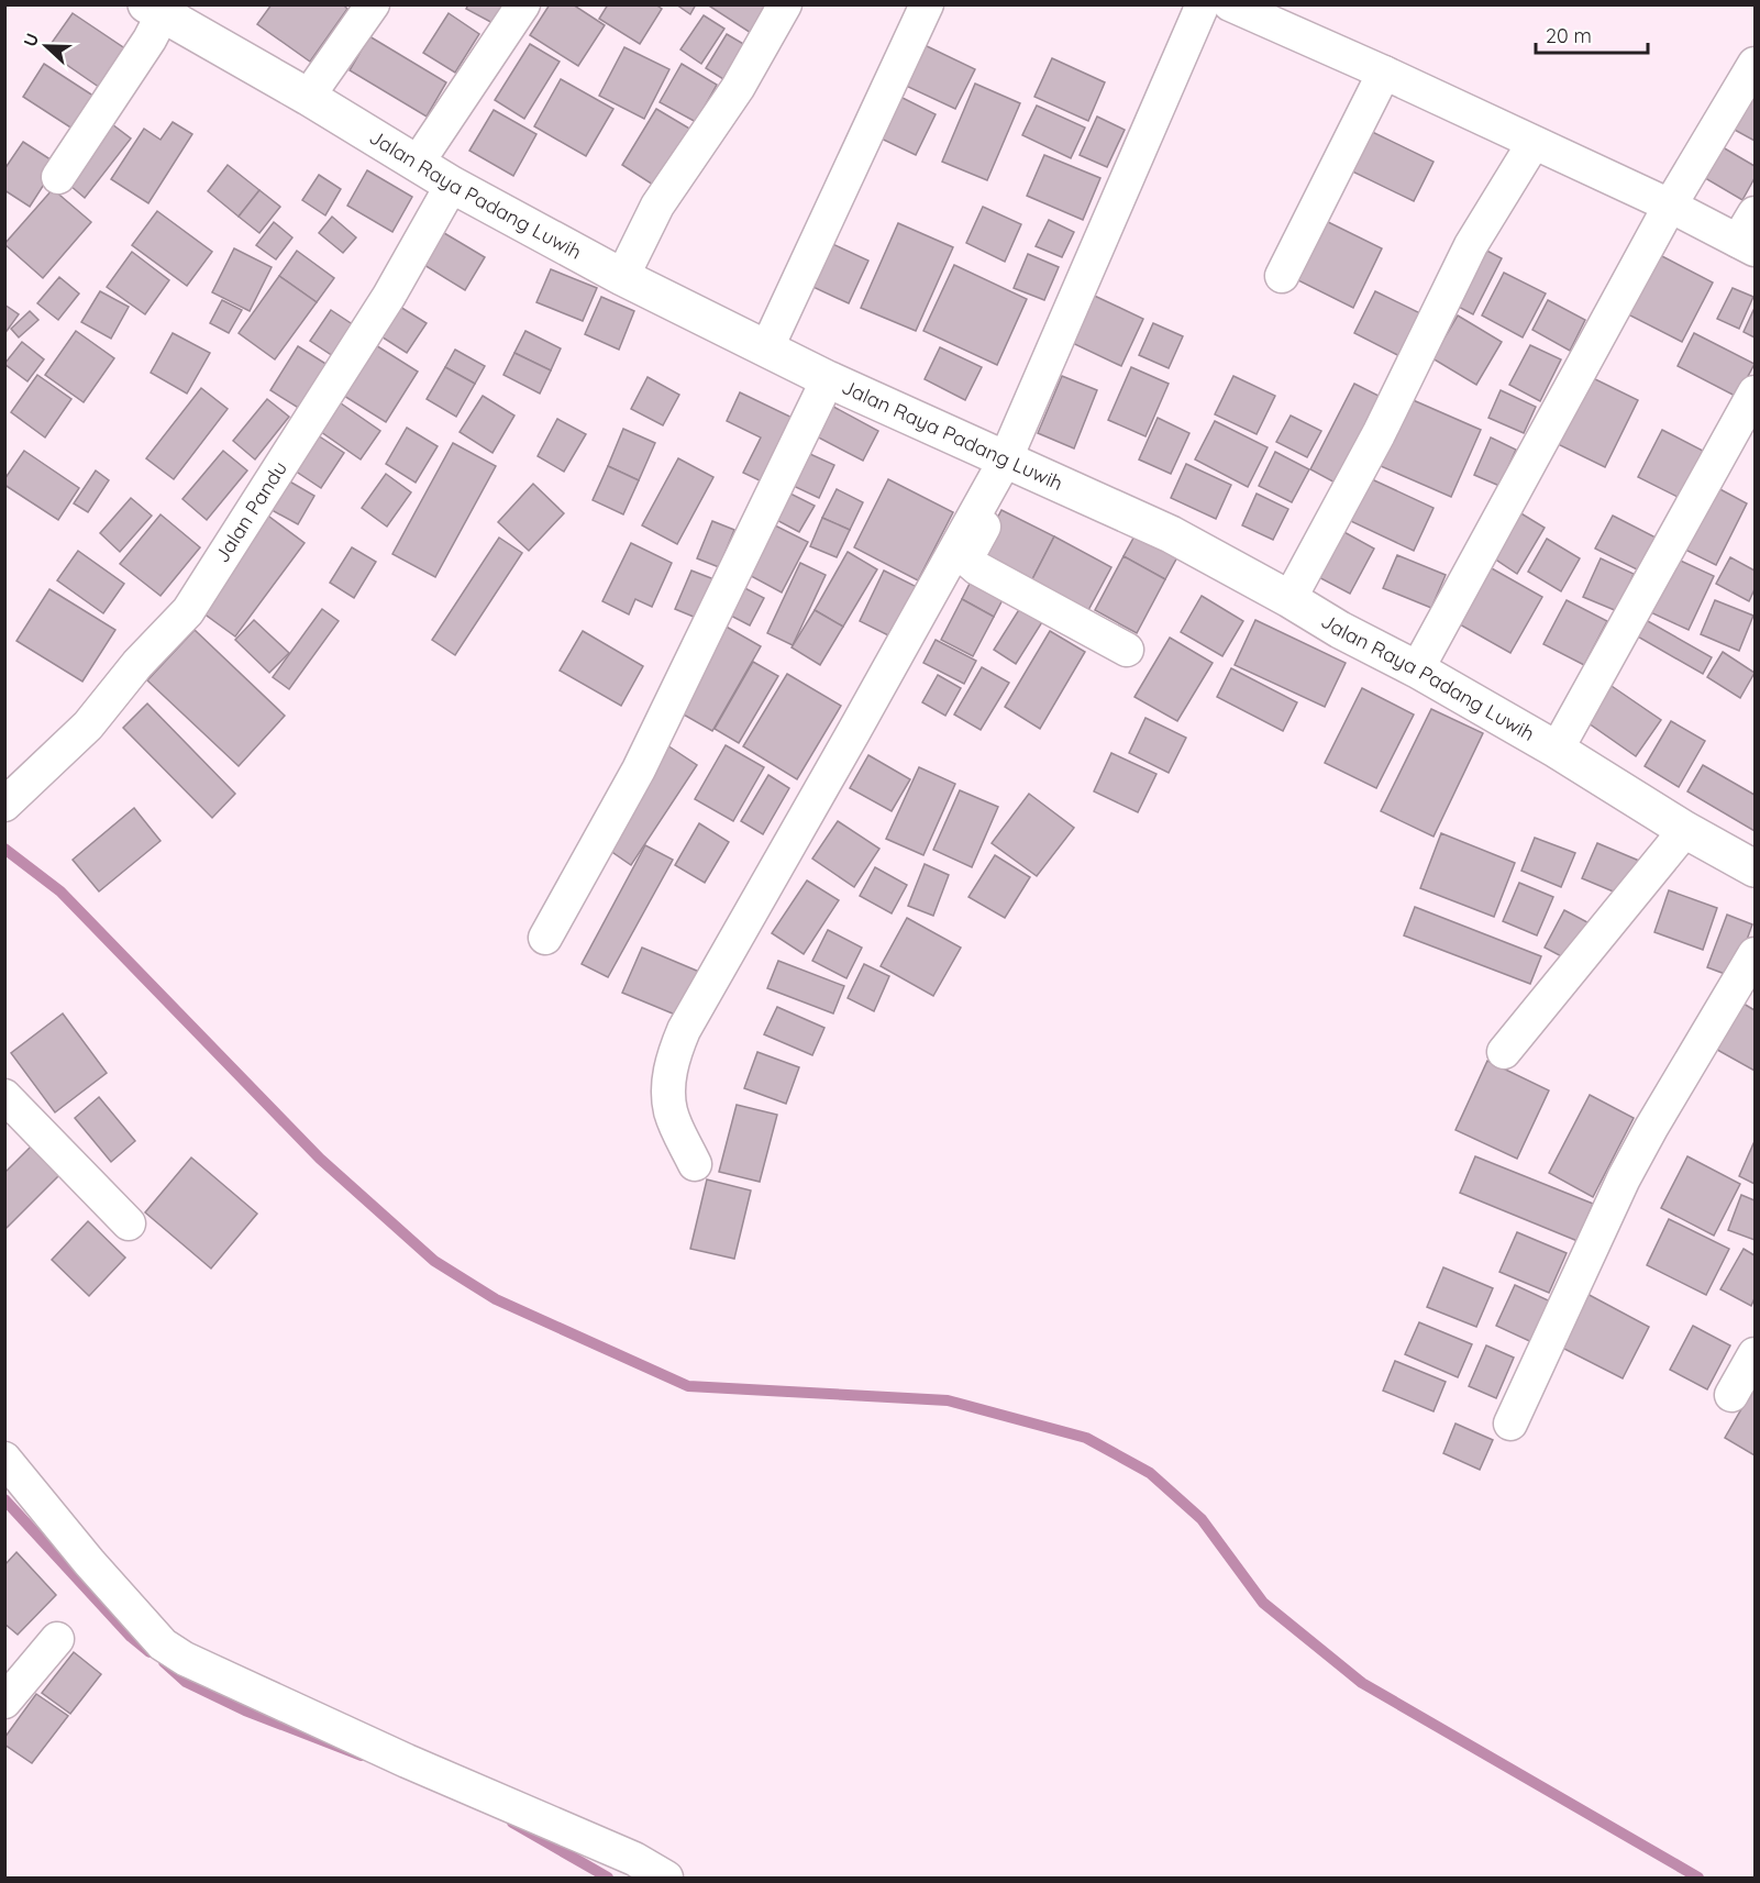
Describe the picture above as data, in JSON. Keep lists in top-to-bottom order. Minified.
{"streets":{"main road":["Jalan Raya Padang Luwih"],"street":["Jalan Pandu"]},"crossings":[["Jalan Raya Padang Luwih","Jalan Pandu"]],"scale_bar":"20 m","north":"left"}
